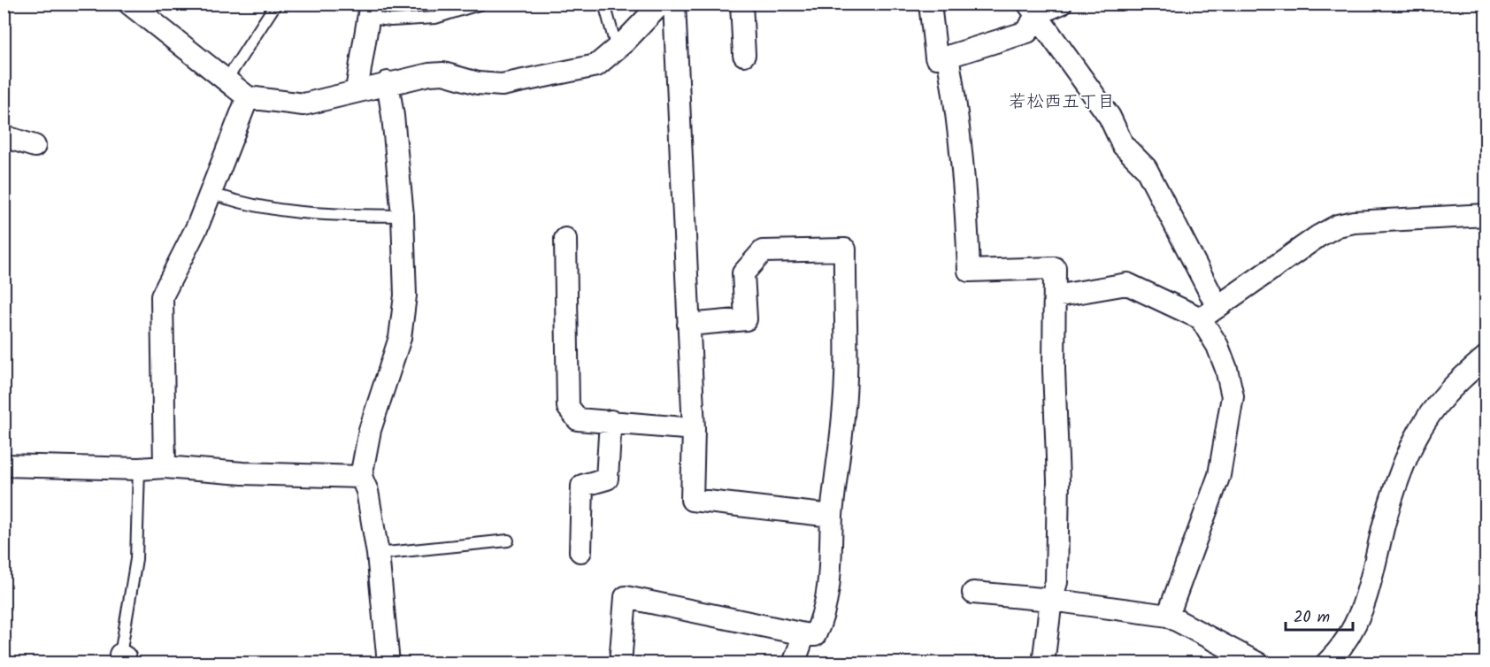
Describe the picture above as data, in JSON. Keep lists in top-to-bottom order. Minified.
{"districts":["若松西五丁目"],"scale_bar":"20 m"}
